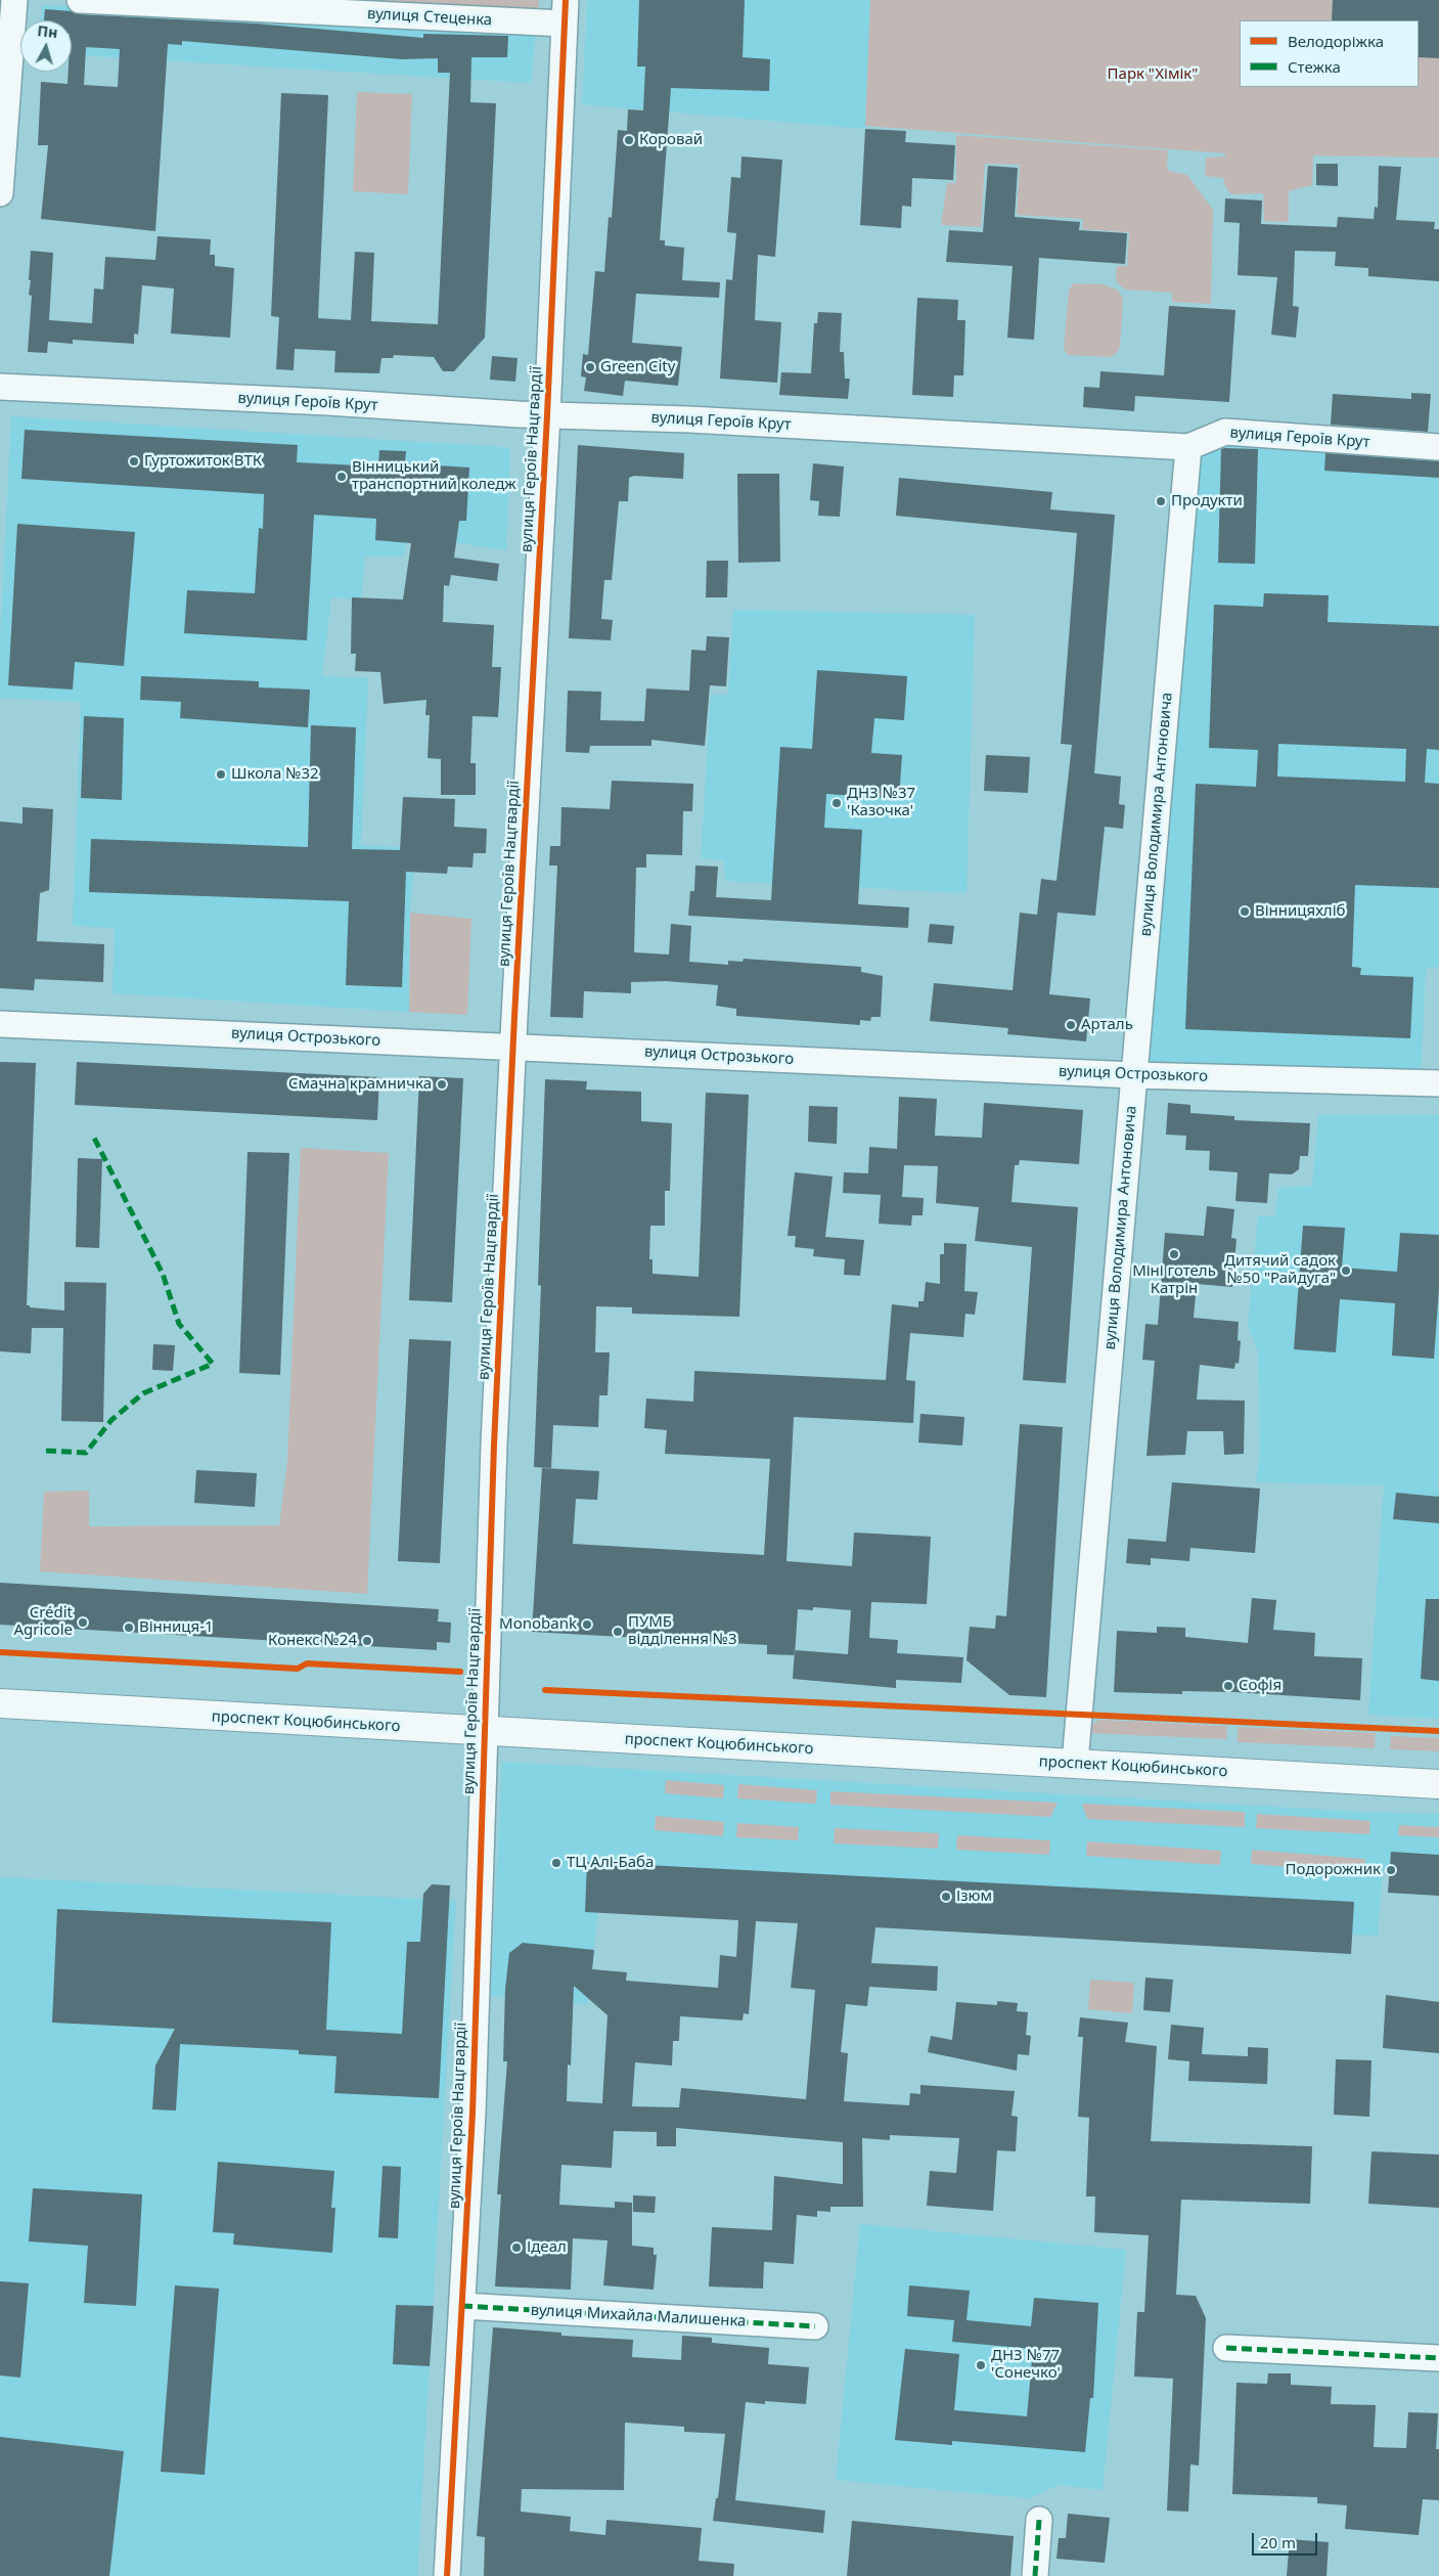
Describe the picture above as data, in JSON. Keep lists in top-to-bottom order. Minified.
{"streets":{"main road":["проспект Коцюбинського"],"street":["вулиця Стеценка","вулиця Героїв Крут","вулиця Героїв Нацгвардії","вулиця Володимира Антоновича","вулиця Острозького","вулиця Михайла Малишенка"]},"crossings":[["вулиця Стеценка","вулиця Героїв Нацгвардії"],["вулиця Героїв Крут","вулиця Героїв Нацгвардії"],["вулиця Героїв Крут","вулиця Володимира Антоновича"],["вулиця Героїв Нацгвардії","вулиця Острозького"],["вулиця Героїв Нацгвардії","проспект Коцюбинського"],["вулиця Героїв Нацгвардії","вулиця Михайла Малишенка"],["вулиця Володимира Антоновича","вулиця Острозького"],["вулиця Володимира Антоновича","проспект Коцюбинського"]],"parks":["Парк \"Хімік\""],"places":["Коровай","Green City","Гуртожиток ВТК","Вінницький транспортний коледж","Продукти","Школа №32","ДНЗ №37 'Казочка'","Вінницяхліб","Арталь","Смачна крамничка","Міні готель Катрін","Дитячий садок №50 \"Райдуга\"","Crédit Agricole","Monobank","Вінниця-1","ПУМБ відділення №3","Конекс №24","Софія","ТЦ Алі-Баба","Подорожник","Ізюм","Ідеал","ДНЗ №77 'Сонечко'"],"legend":["Велодоріжка","Стежка"],"scale_bar":"20 m","north":"top"}
